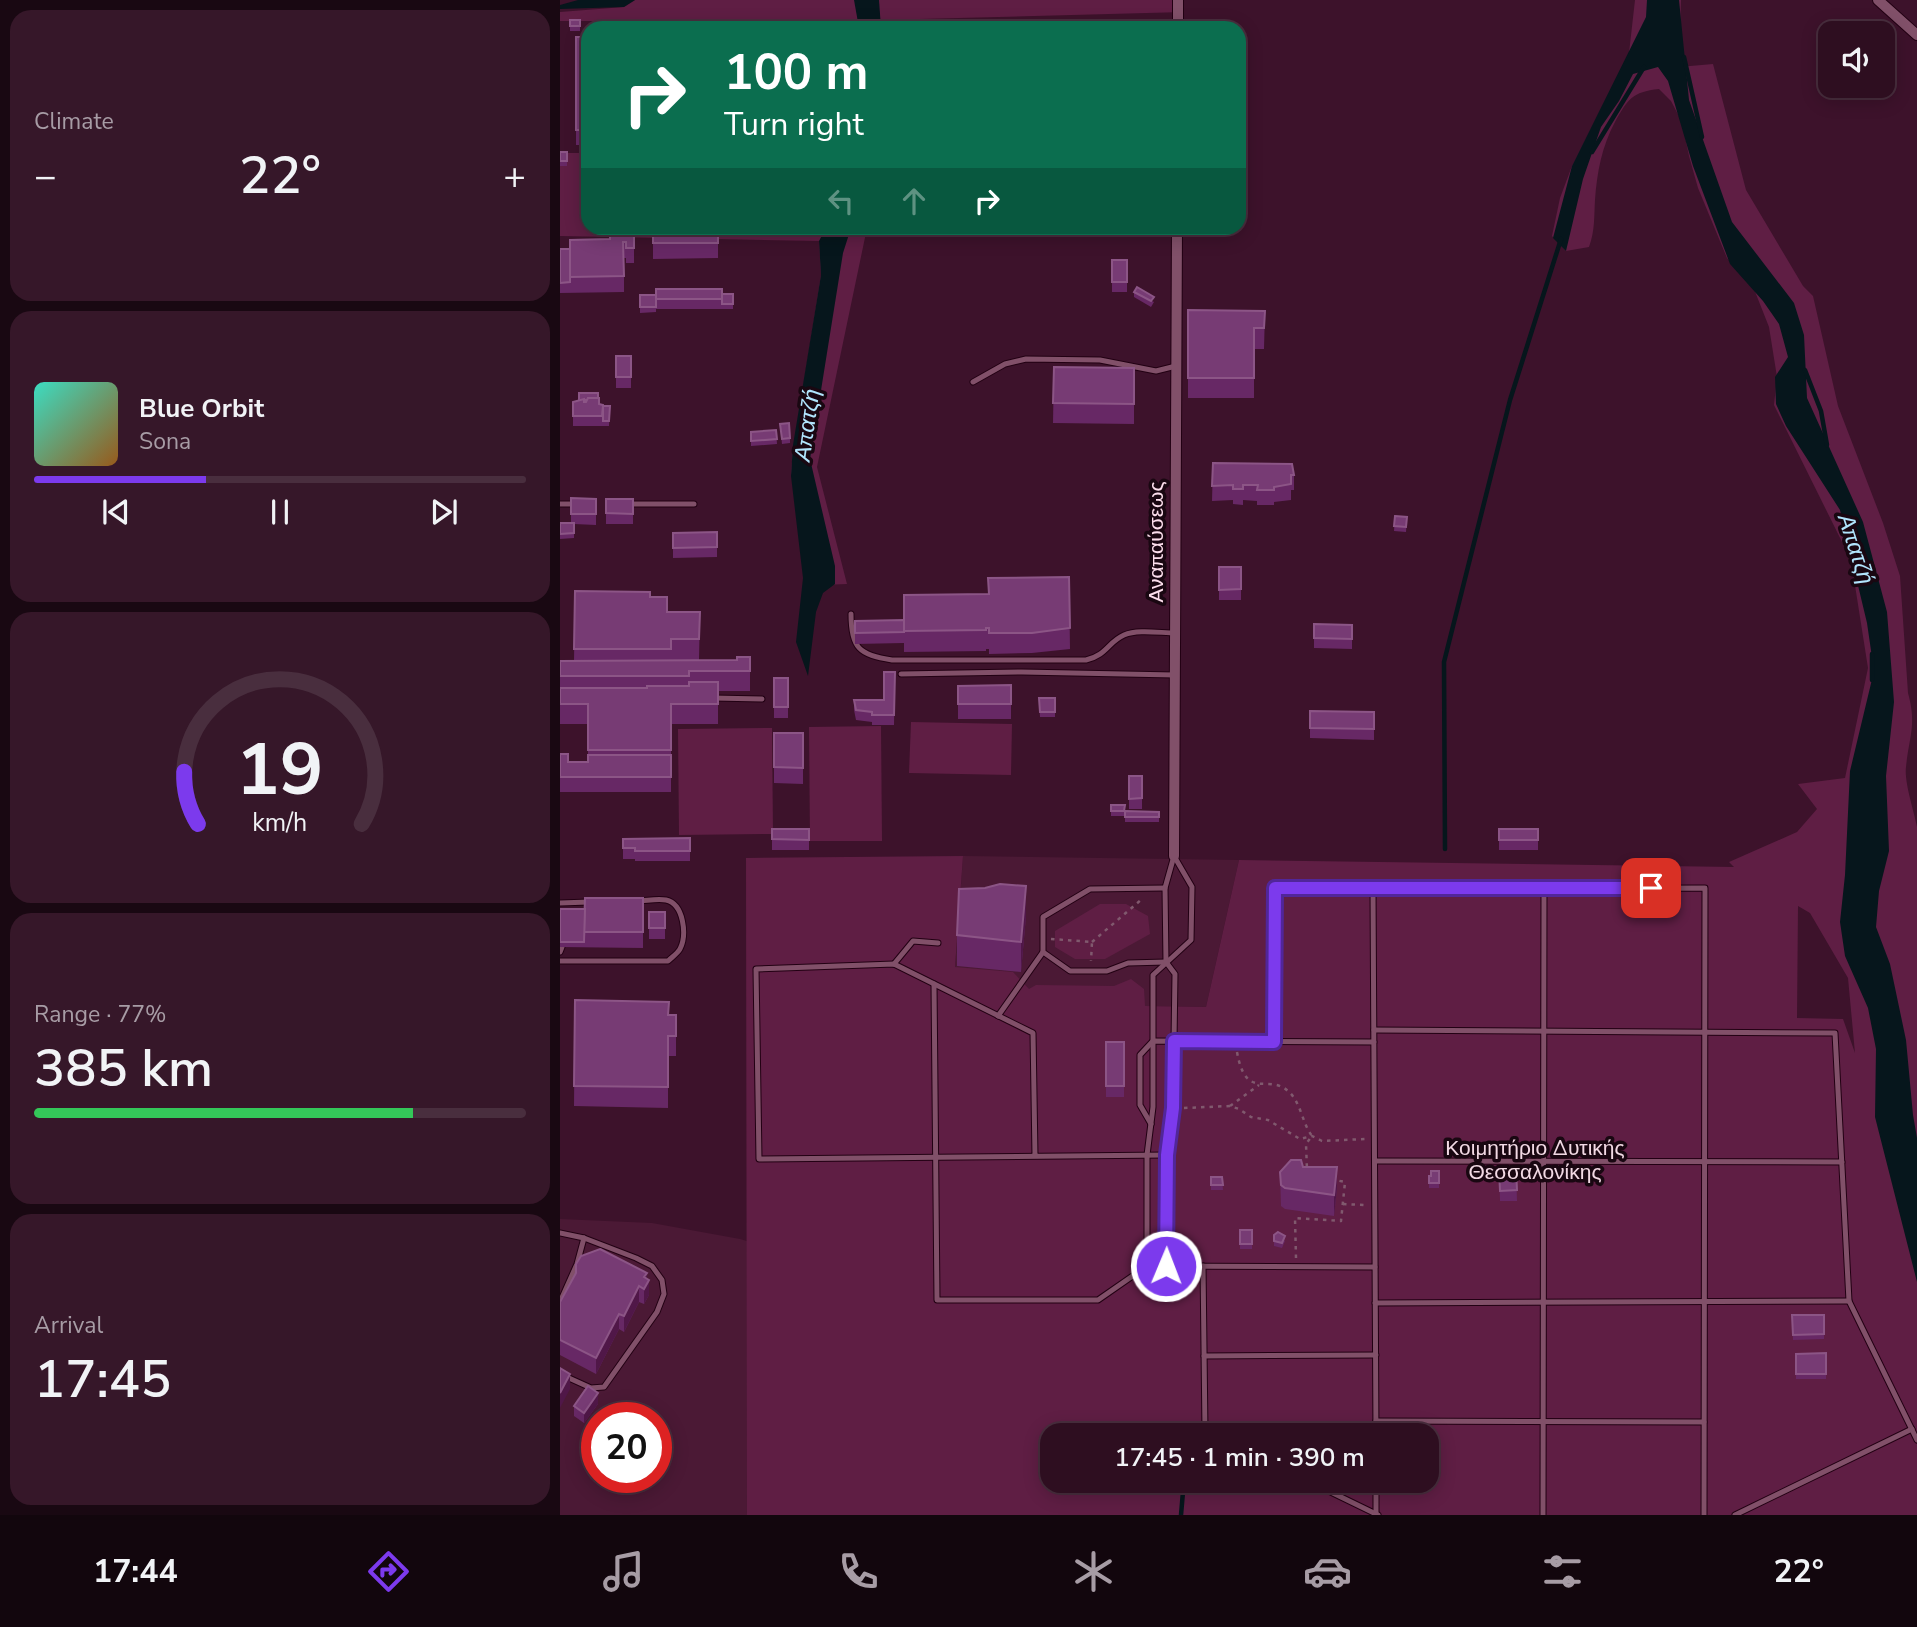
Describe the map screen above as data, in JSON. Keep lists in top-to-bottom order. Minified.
{"streets":{"street":["Αναπαύσεως"]},"water":["Απατζή"],"parks":["Κοιμητήριο Δυτικής Θεσσαλονίκης"],"page":{"tile":["Climate",["Range · 77%","385 km"],["Arrival","17:45"]],"turn":["100 m","Turn right"],"heat":["−","22°","+"],"song":["Blue Orbit","Sona"],"limit":"20","trip":"17:45 · 1 min · 390 m","tabs":["17:44","22°"],"gauge":["19","km/h"]}}
